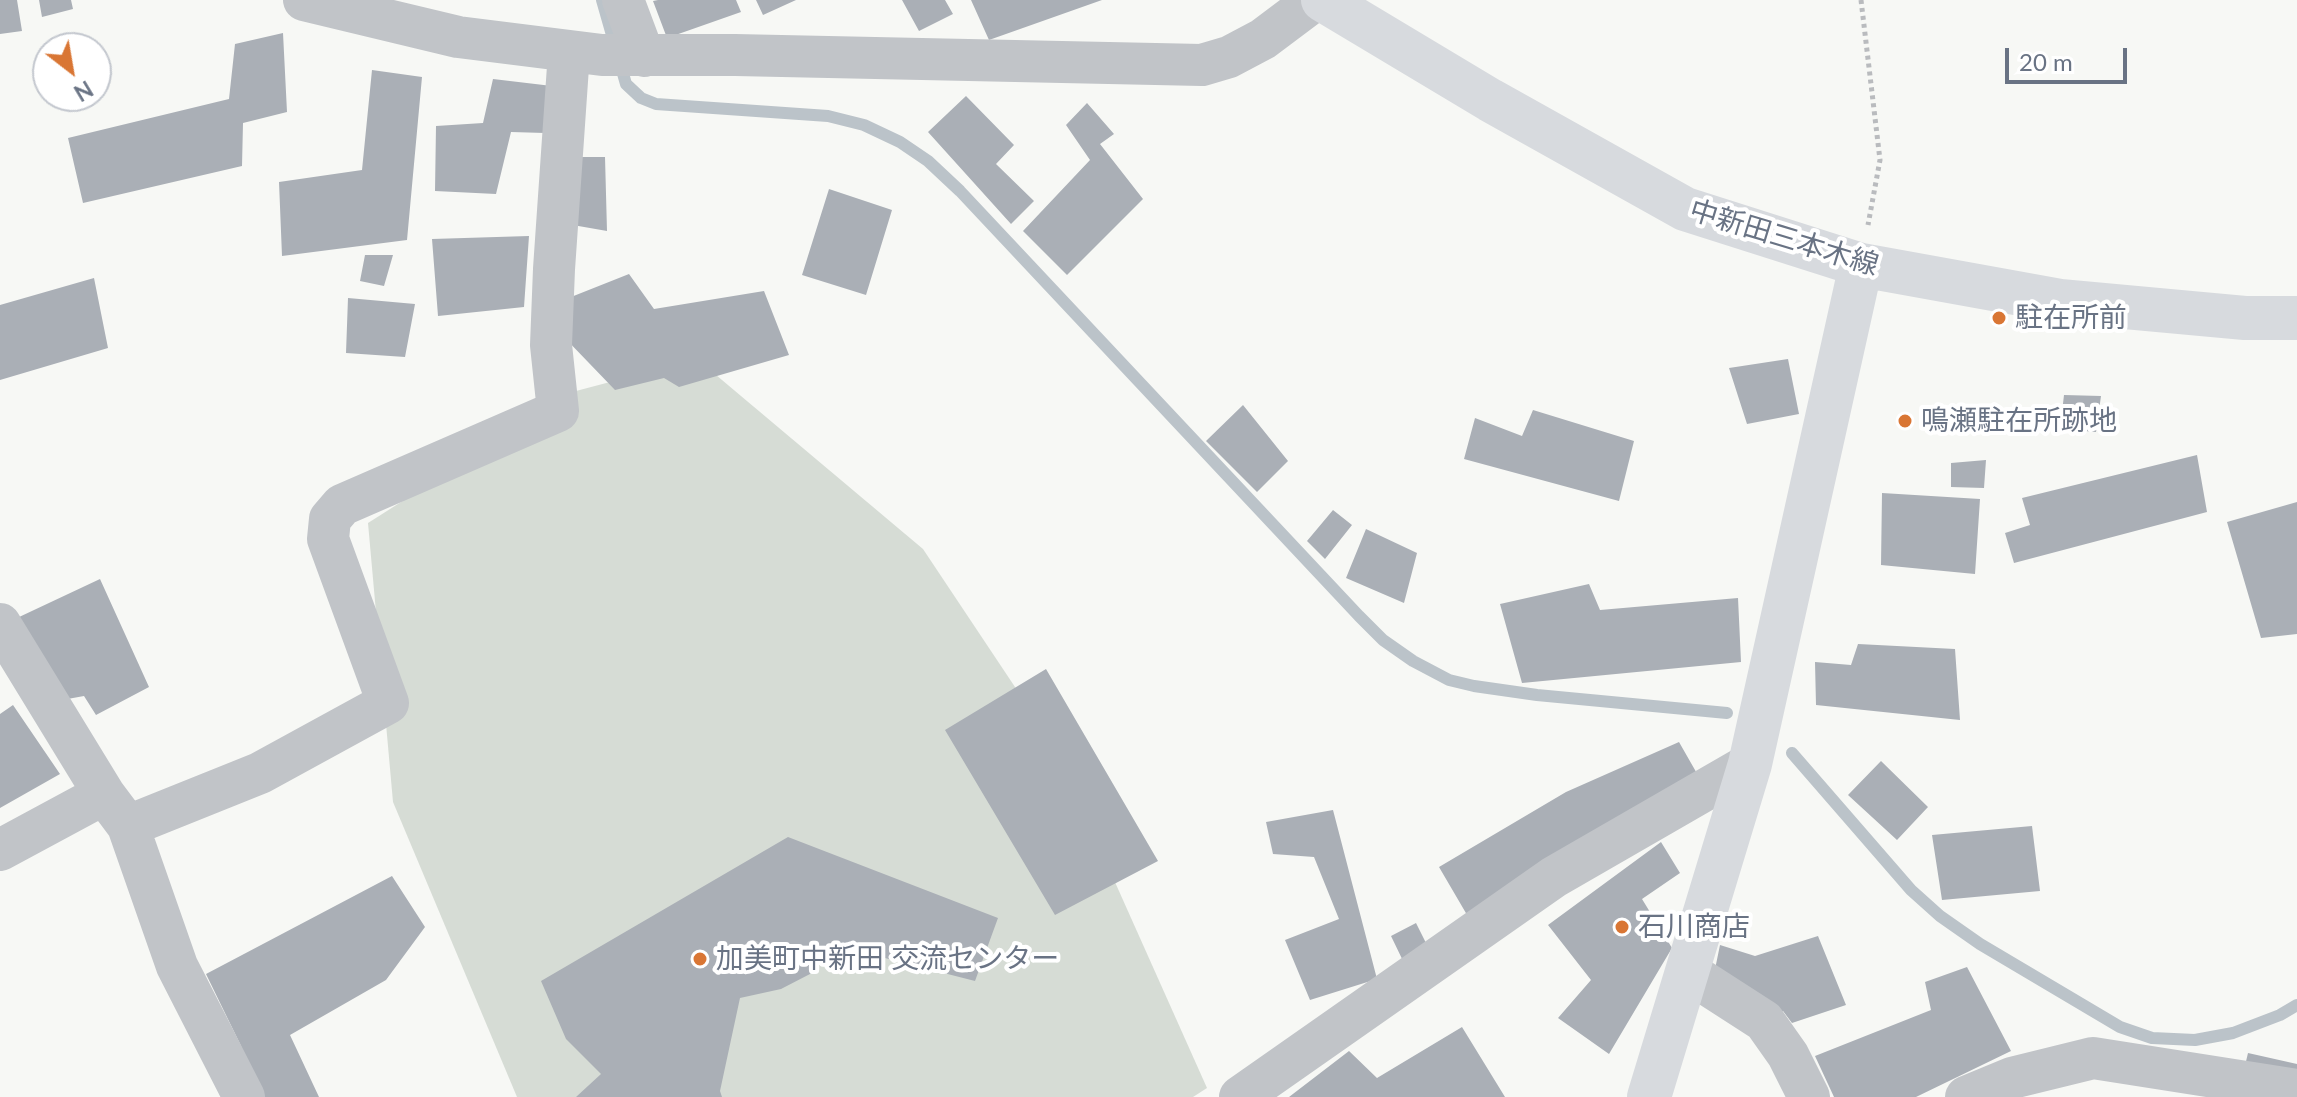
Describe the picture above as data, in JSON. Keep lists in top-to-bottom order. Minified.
{"streets":{"main road":["中新田三本木線"]},"places":["駐在所前","鳴瀬駐在所跡地","石川商店","加美町中新田 交流センター"],"scale_bar":"20 m","north":"bottom right"}
